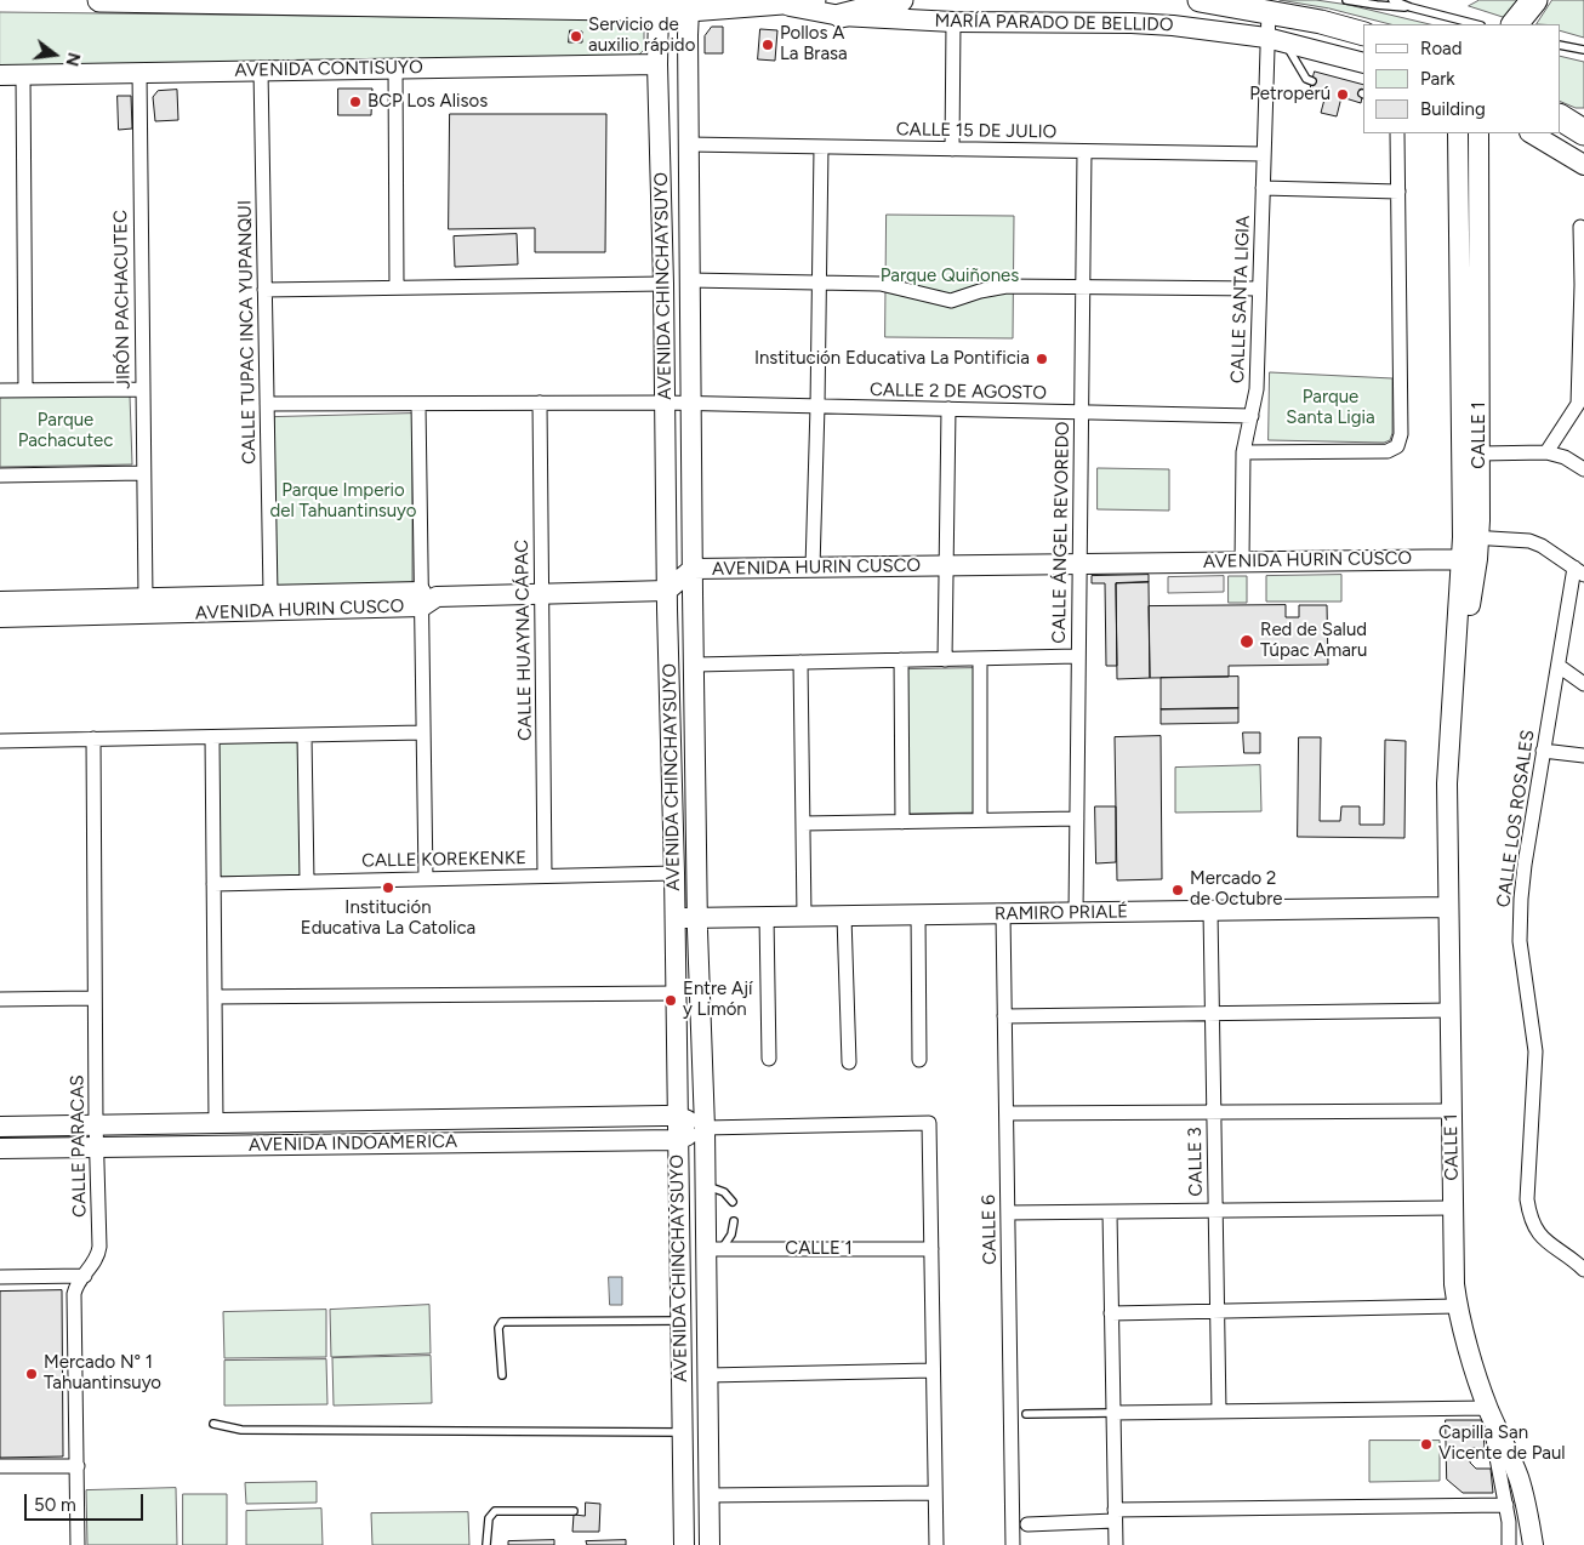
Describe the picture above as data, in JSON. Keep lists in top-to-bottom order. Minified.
{"streets":{"street":["MARÍA PARADO DE BELLIDO","AVENIDA CONTISUYO","CALLE 15 DE JULIO","AVENIDA CHINCHAYSUYO","JIRÓN PACHACUTEC","CALLE SANTA LIGIA","CALLE TUPAC INCA YUPANQUI","CALLE 2 DE AGOSTO","CALLE 1","CALLE ÁNGEL REVOREDO","AVENIDA HURIN CUSCO","CALLE HUAYNA CÁPAC","CALLE LOS ROSALES","CALLE KOREKENKE","RAMIRO PRIALÉ","AVENIDA INDOAMERICA","CALLE PARACAS","CALLE 3","CALLE 6"]},"crossings":[["MARÍA PARADO DE BELLIDO","CALLE SANTA LIGIA"],["AVENIDA CONTISUYO","AVENIDA CHINCHAYSUYO"],["AVENIDA CONTISUYO","JIRÓN PACHACUTEC"],["AVENIDA CONTISUYO","CALLE TUPAC INCA YUPANQUI"],["CALLE 15 DE JULIO","AVENIDA CHINCHAYSUYO"],["CALLE 15 DE JULIO","CALLE SANTA LIGIA"],["CALLE 15 DE JULIO","CALLE ÁNGEL REVOREDO"],["AVENIDA CHINCHAYSUYO","CALLE 2 DE AGOSTO"],["AVENIDA CHINCHAYSUYO","CALLE 1"],["AVENIDA CHINCHAYSUYO","AVENIDA HURIN CUSCO"],["AVENIDA CHINCHAYSUYO","CALLE KOREKENKE"],["AVENIDA CHINCHAYSUYO","RAMIRO PRIALÉ"],["AVENIDA CHINCHAYSUYO","AVENIDA INDOAMERICA"],["JIRÓN PACHACUTEC","AVENIDA HURIN CUSCO"],["CALLE SANTA LIGIA","CALLE 2 DE AGOSTO"],["CALLE SANTA LIGIA","AVENIDA HURIN CUSCO"],["CALLE TUPAC INCA YUPANQUI","CALLE 2 DE AGOSTO"],["CALLE TUPAC INCA YUPANQUI","AVENIDA HURIN CUSCO"],["CALLE 2 DE AGOSTO","CALLE ÁNGEL REVOREDO"],["CALLE 2 DE AGOSTO","CALLE HUAYNA CÁPAC"],["CALLE 1","AVENIDA HURIN CUSCO"],["CALLE 1","RAMIRO PRIALÉ"],["CALLE 1","AVENIDA INDOAMERICA"],["CALLE ÁNGEL REVOREDO","AVENIDA HURIN CUSCO"],["CALLE ÁNGEL REVOREDO","RAMIRO PRIALÉ"],["AVENIDA HURIN CUSCO","CALLE HUAYNA CÁPAC"],["CALLE HUAYNA CÁPAC","CALLE KOREKENKE"],["RAMIRO PRIALÉ","CALLE 3"],["RAMIRO PRIALÉ","CALLE 6"],["AVENIDA INDOAMERICA","CALLE PARACAS"]],"parks":["Parque Quiñones","Parque Santa Ligia","Parque Pachacutec","Parque Imperio del Tahuantinsuyo"],"places":["Servicio de auxilio rápido","Pollos A La Brasa","Petroperú","BCP Los Alisos","Institución Educativa La Pontificia","Red de Salud Túpac Amaru","Institución Educativa La Catolica","Mercado 2 de Octubre","Entre Ají y Limón","Mercado N° 1 Tahuantinsuyo","Capilla San Vicente de Paul"],"legend":["Road","Park","Building"],"scale_bar":"50 m","north":"right"}
